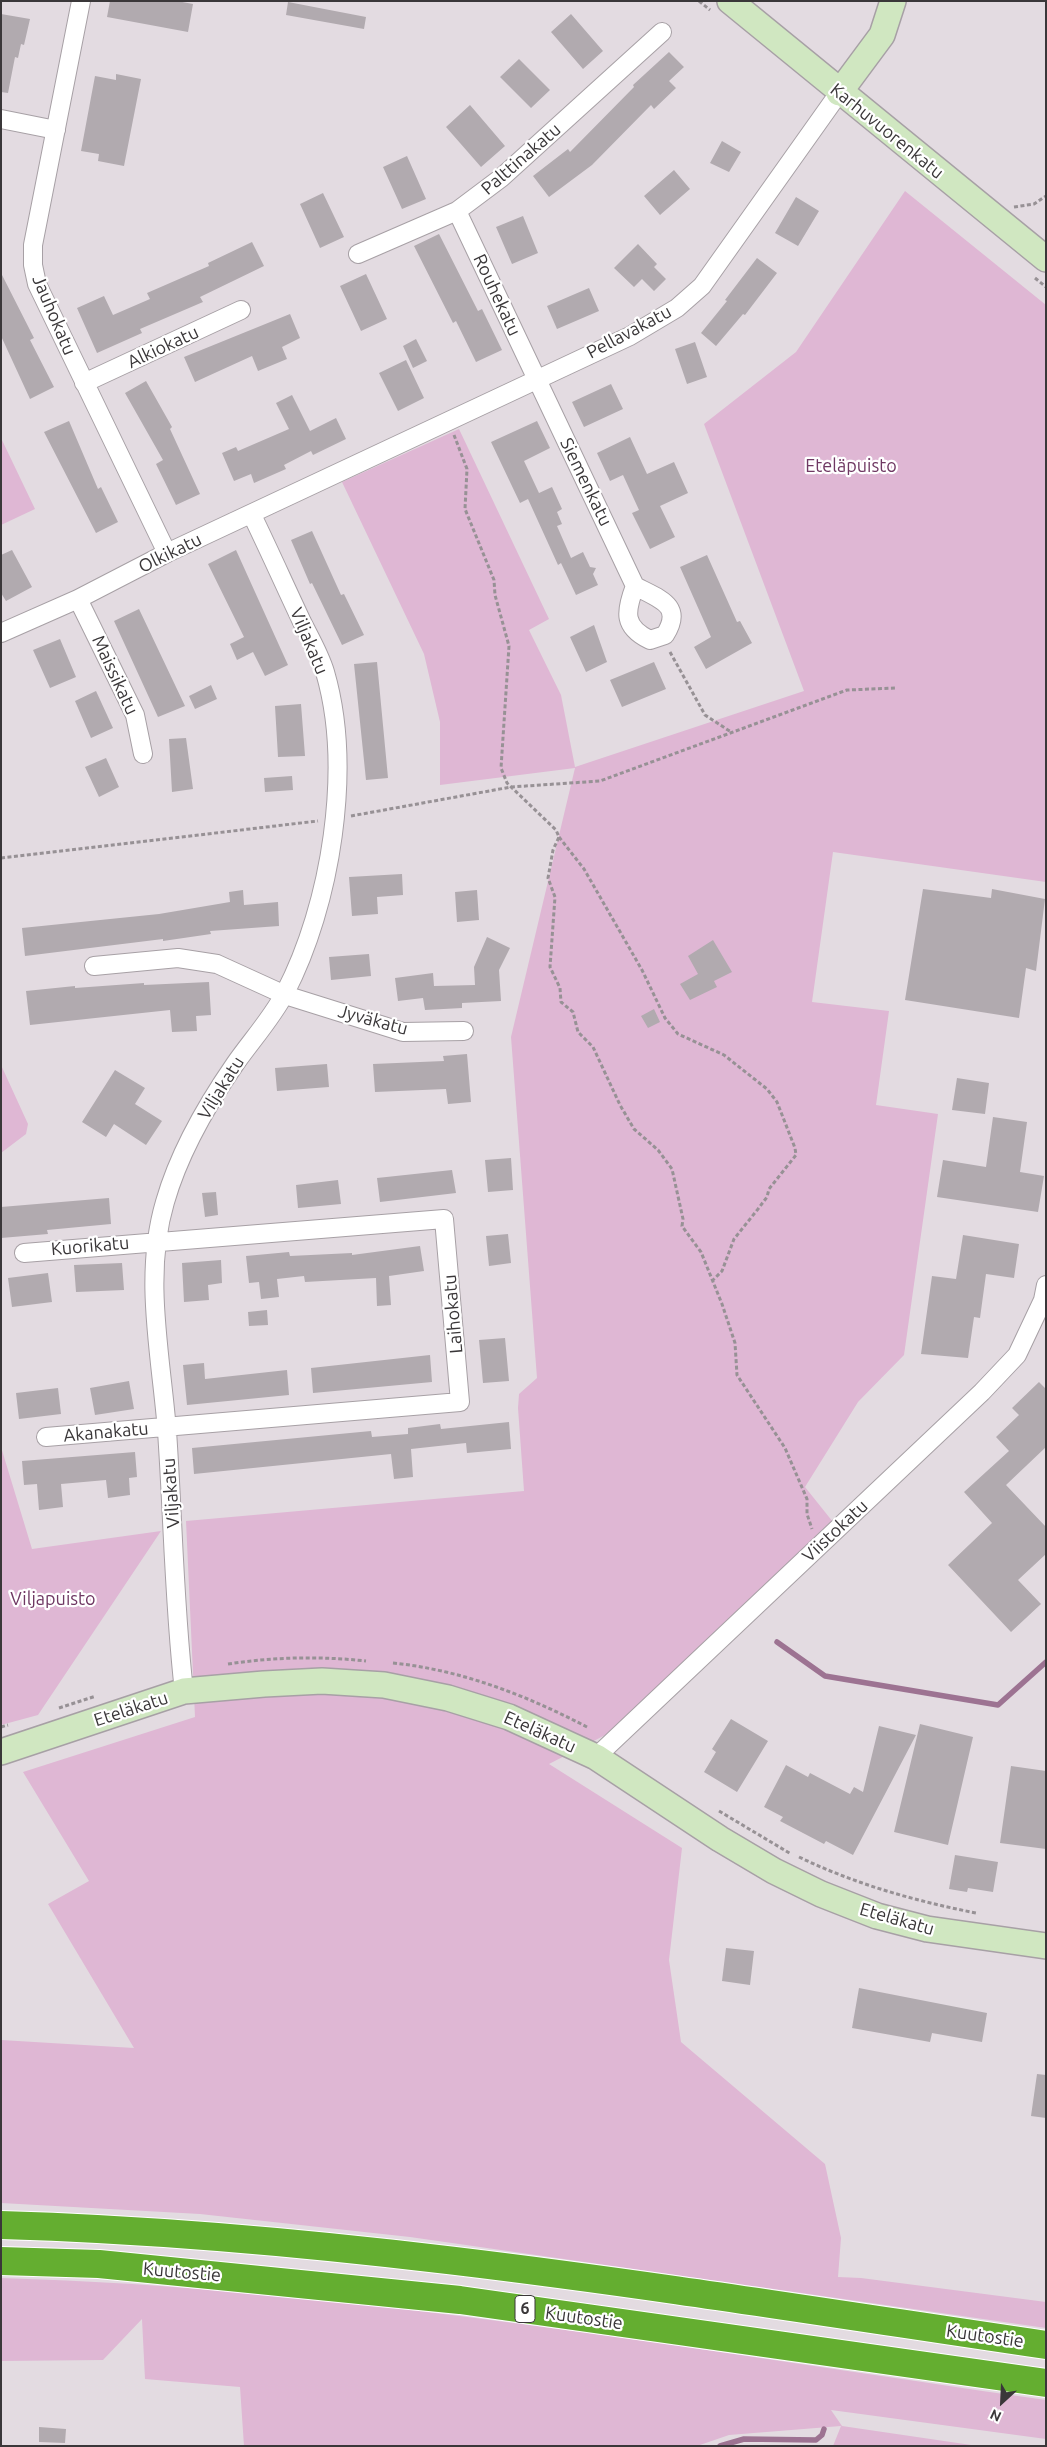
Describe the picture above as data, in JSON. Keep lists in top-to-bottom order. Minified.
{"streets":{"highway":["Kuutostie","6"],"main road":["Karhuvuorenkatu","Eteläkatu"],"street":["Palttinakatu","Rouhekatu","Jauhokatu","Pellavakatu","Alkiokatu","Siemenkatu","Olkikatu","Viljakatu","Maissikatu","Jyväkatu","Kuorikatu","Laihokatu","Akanakatu","Viistokatu"]},"crossings":[["Karhuvuorenkatu","Pellavakatu"],["Palttinakatu","Rouhekatu"],["Rouhekatu","Pellavakatu"],["Rouhekatu","Siemenkatu"],["Jauhokatu","Alkiokatu"],["Jauhokatu","Olkikatu"],["Pellavakatu","Siemenkatu"],["Pellavakatu","Olkikatu"],["Olkikatu","Viljakatu"],["Olkikatu","Maissikatu"],["Viljakatu","Jyväkatu"],["Viljakatu","Kuorikatu"],["Viljakatu","Laihokatu"],["Viljakatu","Akanakatu"],["Viljakatu","Eteläkatu"],["Kuorikatu","Laihokatu"],["Laihokatu","Akanakatu"],["Viistokatu","Eteläkatu"]],"parks":["Eteläpuisto","Viljapuisto"],"north":"bottom left"}
